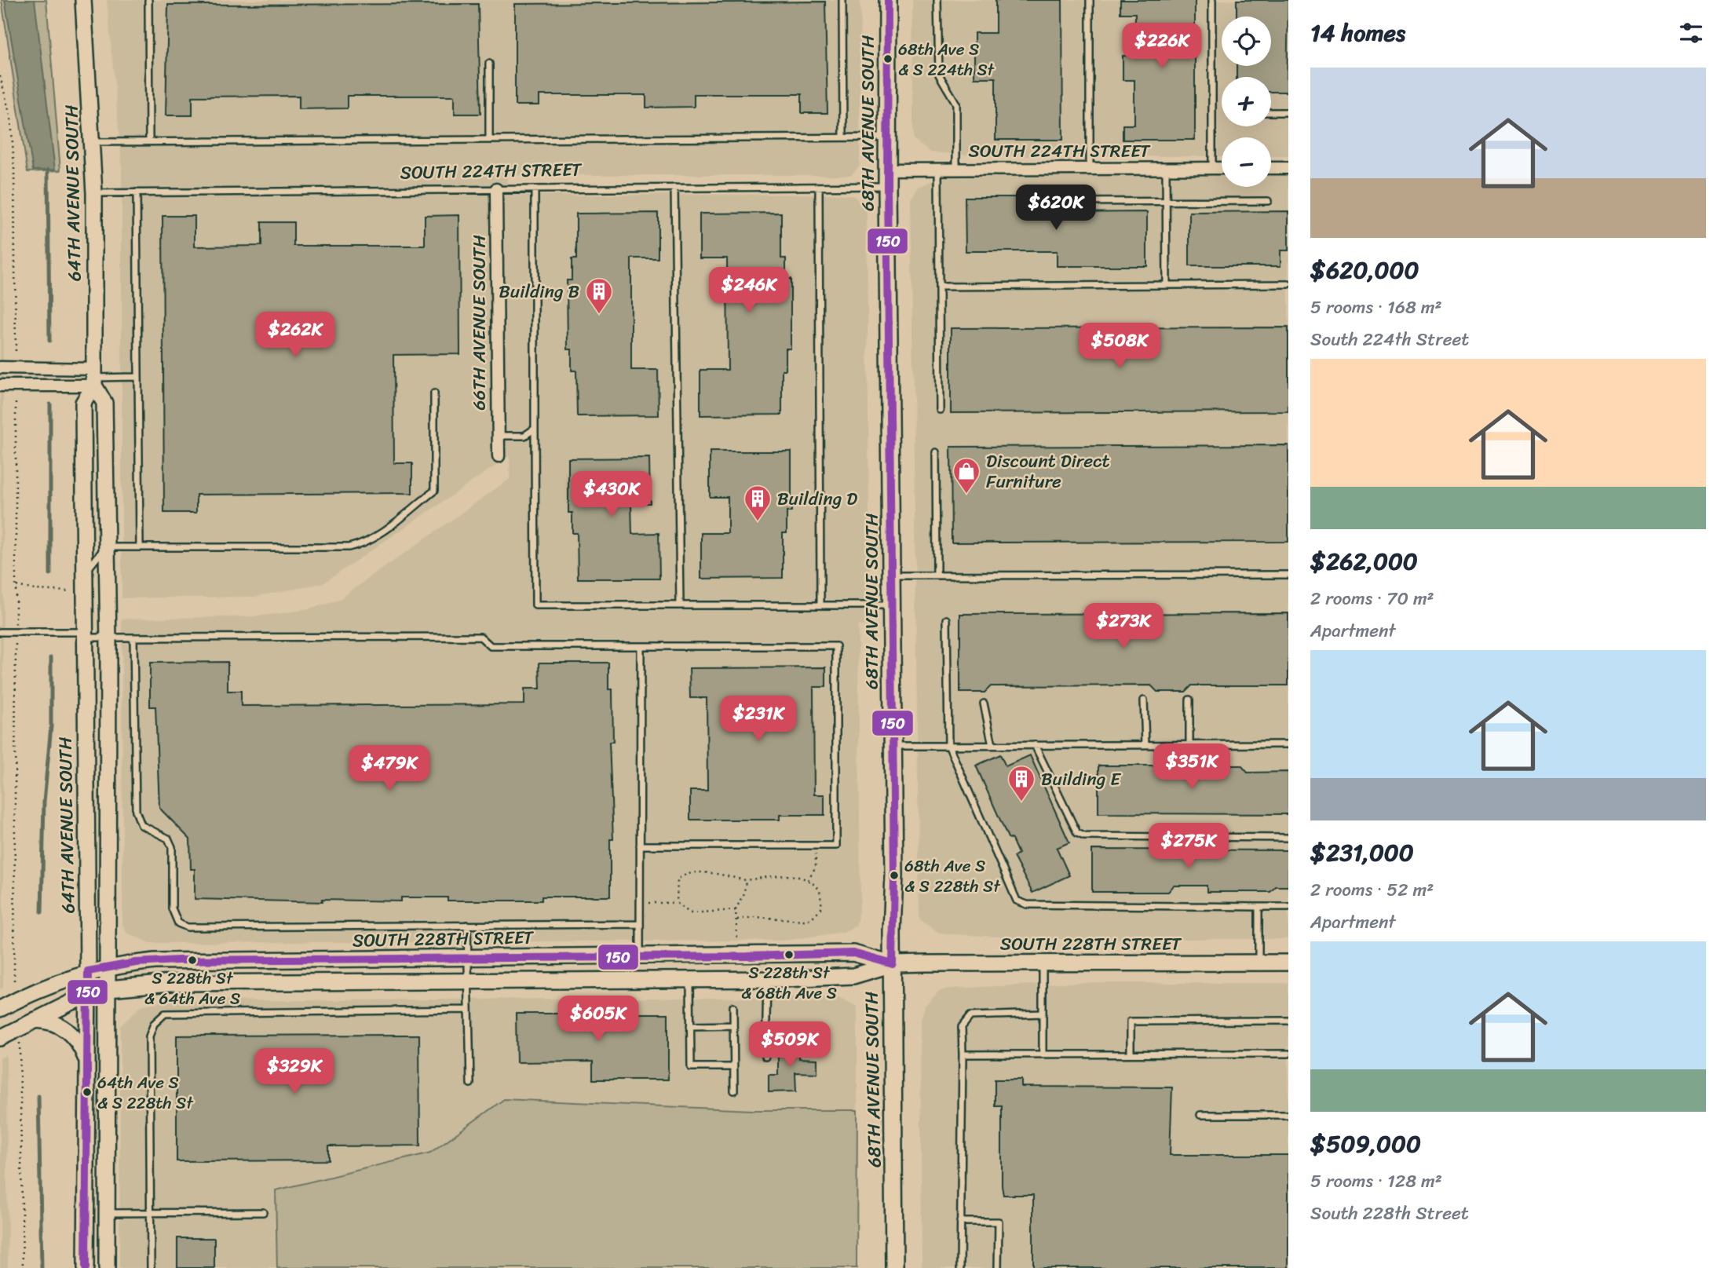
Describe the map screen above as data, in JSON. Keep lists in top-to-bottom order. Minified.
{"streets":{"main road":["68TH AVENUE SOUTH","64TH AVENUE SOUTH","SOUTH 228TH STREET"],"street":["SOUTH 224TH STREET","66TH AVENUE SOUTH"]},"crossings":[["68TH AVENUE SOUTH","SOUTH 224TH STREET"],["68TH AVENUE SOUTH","SOUTH 228TH STREET"],["SOUTH 224TH STREET","64TH AVENUE SOUTH"],["SOUTH 224TH STREET","66TH AVENUE SOUTH"],["64TH AVENUE SOUTH","SOUTH 228TH STREET"]],"places":{"other":["68th Ave S & S 224th St","68th Ave S & S 228th St","S 228th St & 68th Ave S","S 228th St & 64th Ave S","64th Ave S & S 228th St"],"building":["Building B","Building D","Building E"],"shop":["Discount Direct Furniture"]},"lines":["transit line 150"],"page":{"heading":"14 homes","map_buttons":["+","−"],"price":["$226K","$620K","$246K","$262K","$508K","$430K","$273K","$231K","$351K","$479K","$275K","$605K","$509K","$329K"],"list":[{"name":"$620,000","note":"5 rooms · 168 m² · South 224th Street"},{"name":"$262,000","note":"2 rooms · 70 m² · Apartment"},{"name":"$231,000","note":"2 rooms · 52 m² · Apartment"},{"name":"$509,000","note":"5 rooms · 128 m² · South 228th Street"}]}}
